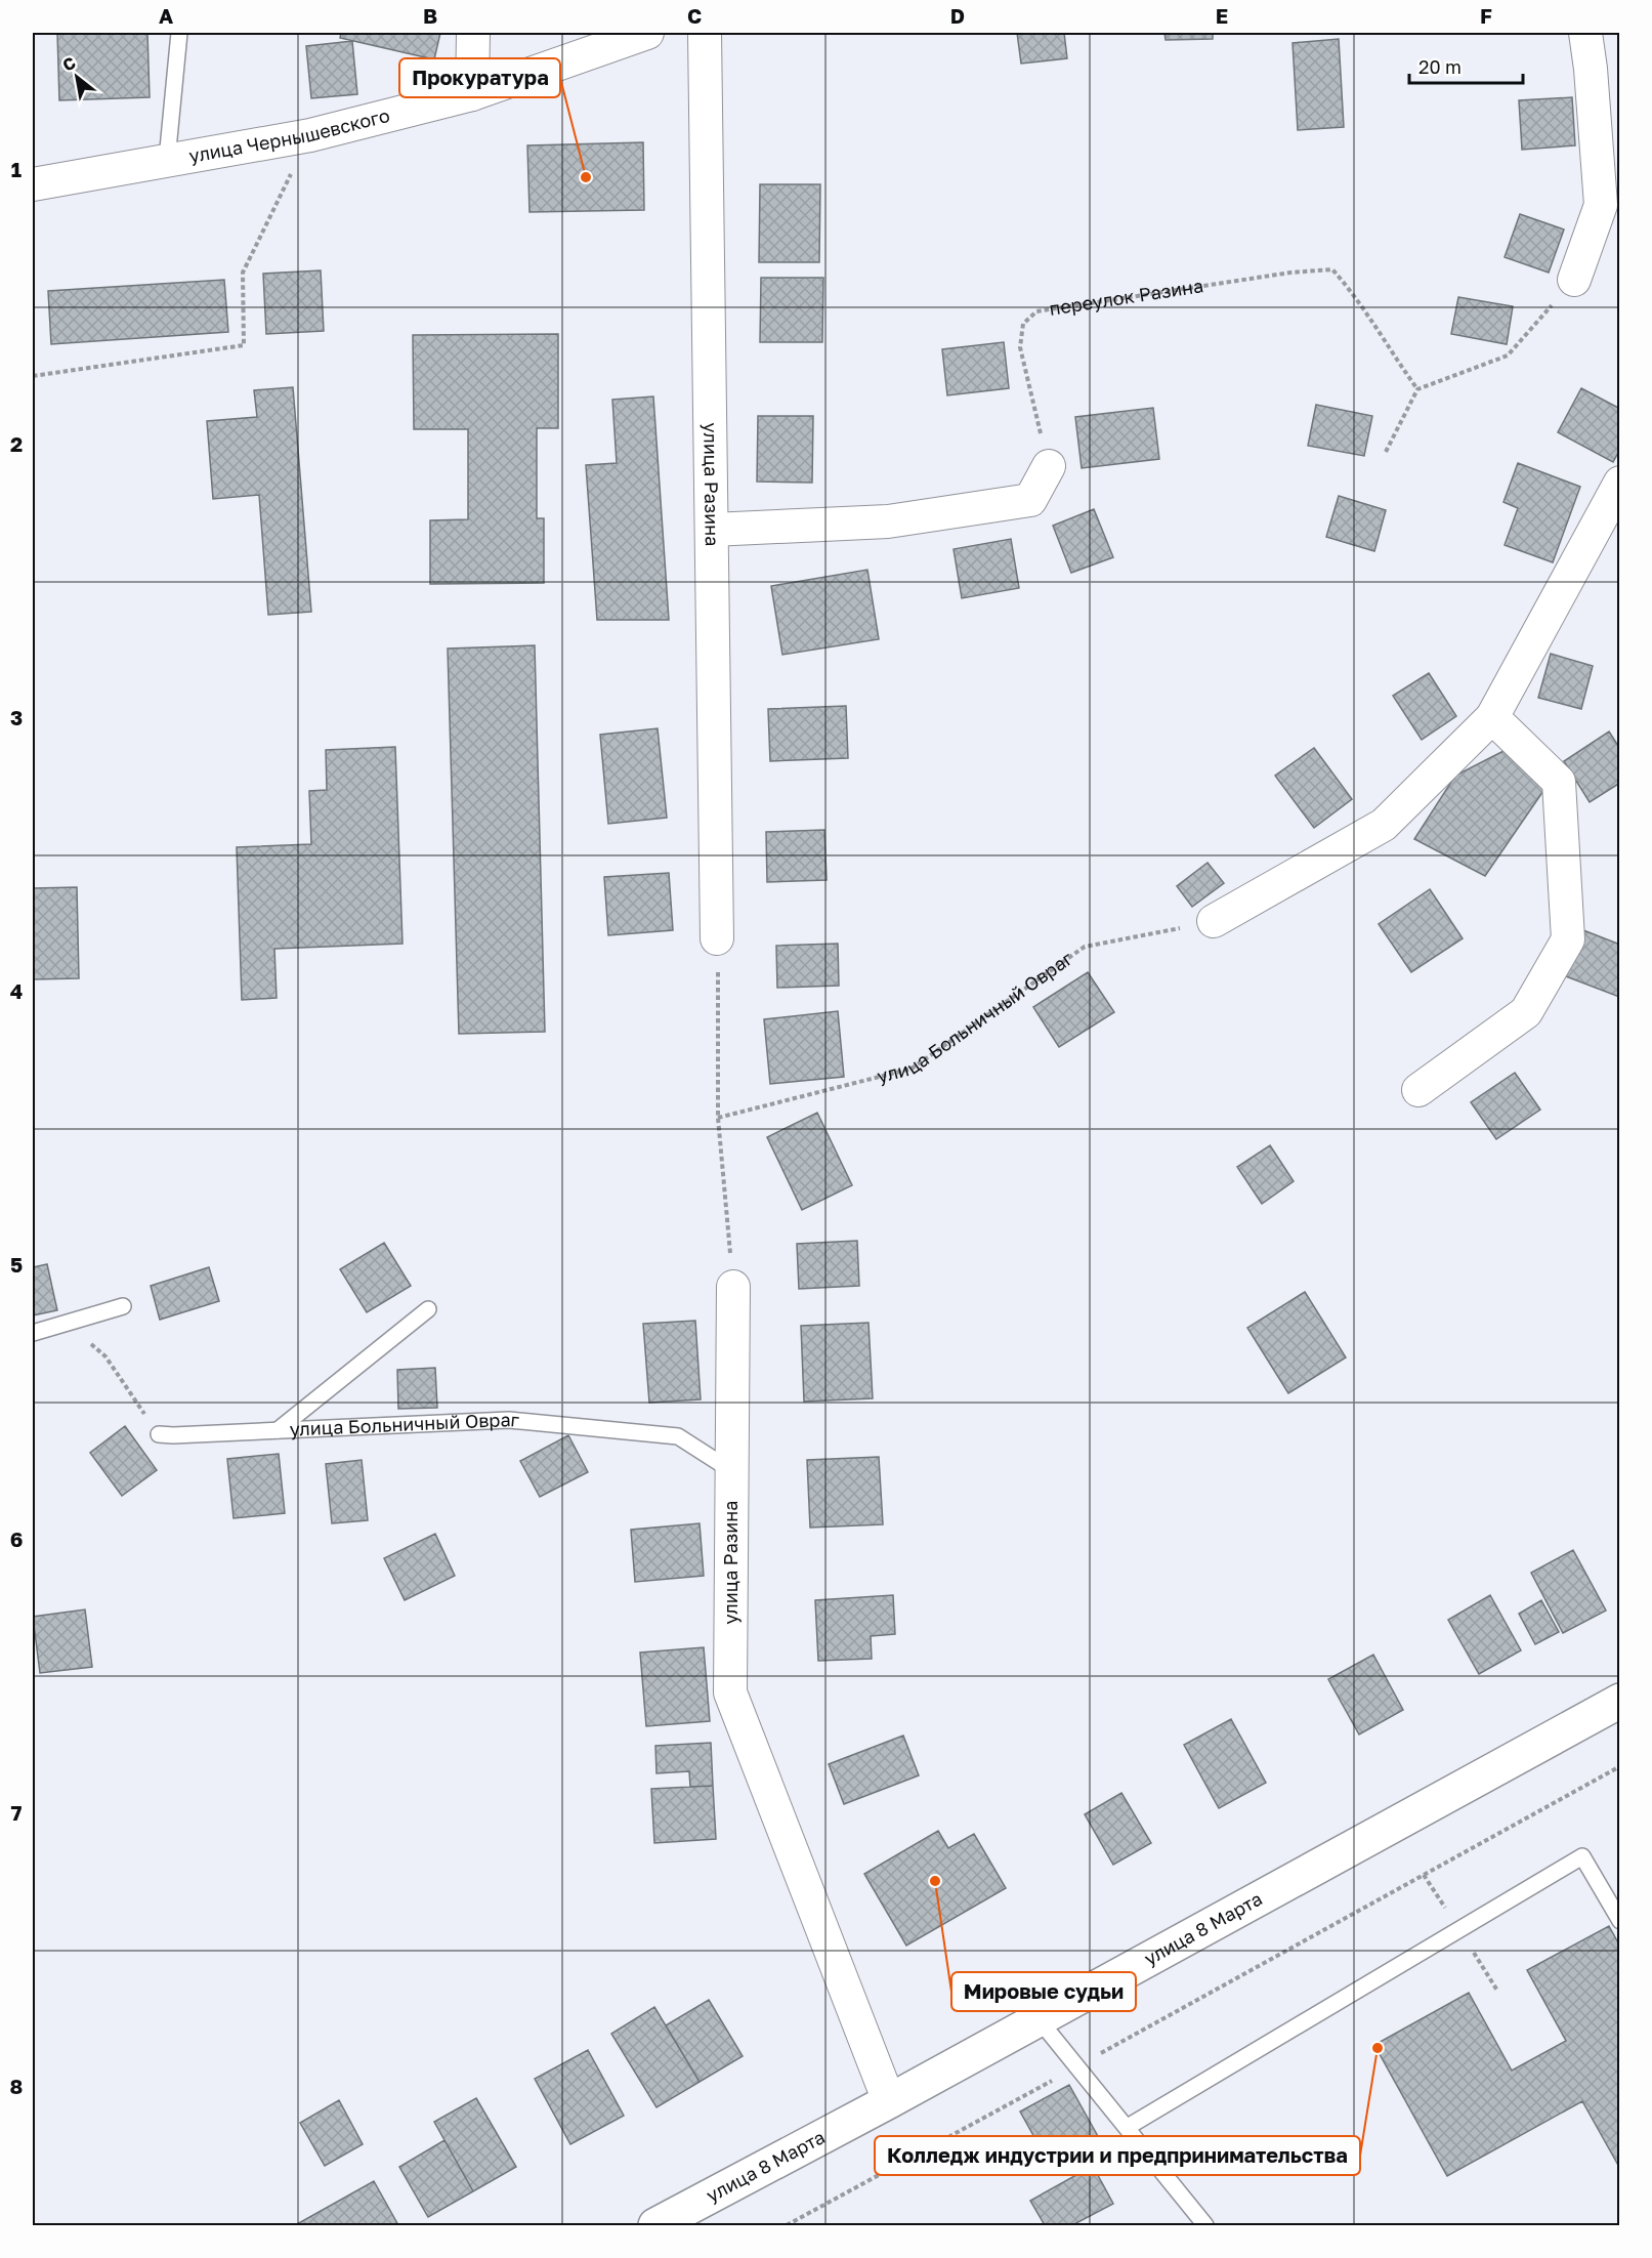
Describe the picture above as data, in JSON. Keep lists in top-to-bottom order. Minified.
{"streets":{"main road":["улица 8 Марта"],"street":["улица Чернышевского","улица Разина"],"lane":["улица Больничный Овраг"],"path":["переулок Разина"]},"crossings":[["улица Разина","улица Больничный Овраг"],["улица Разина","улица 8 Марта"]],"places":["Прокуратура","Мировые судьи","Колледж индустрии и предпринимательства"],"scale_bar":"20 m","north":"top left","grid":{"columns":["A","B","C","D","E","F"],"rows":["1","2","3","4","5","6","7","8"]}}
